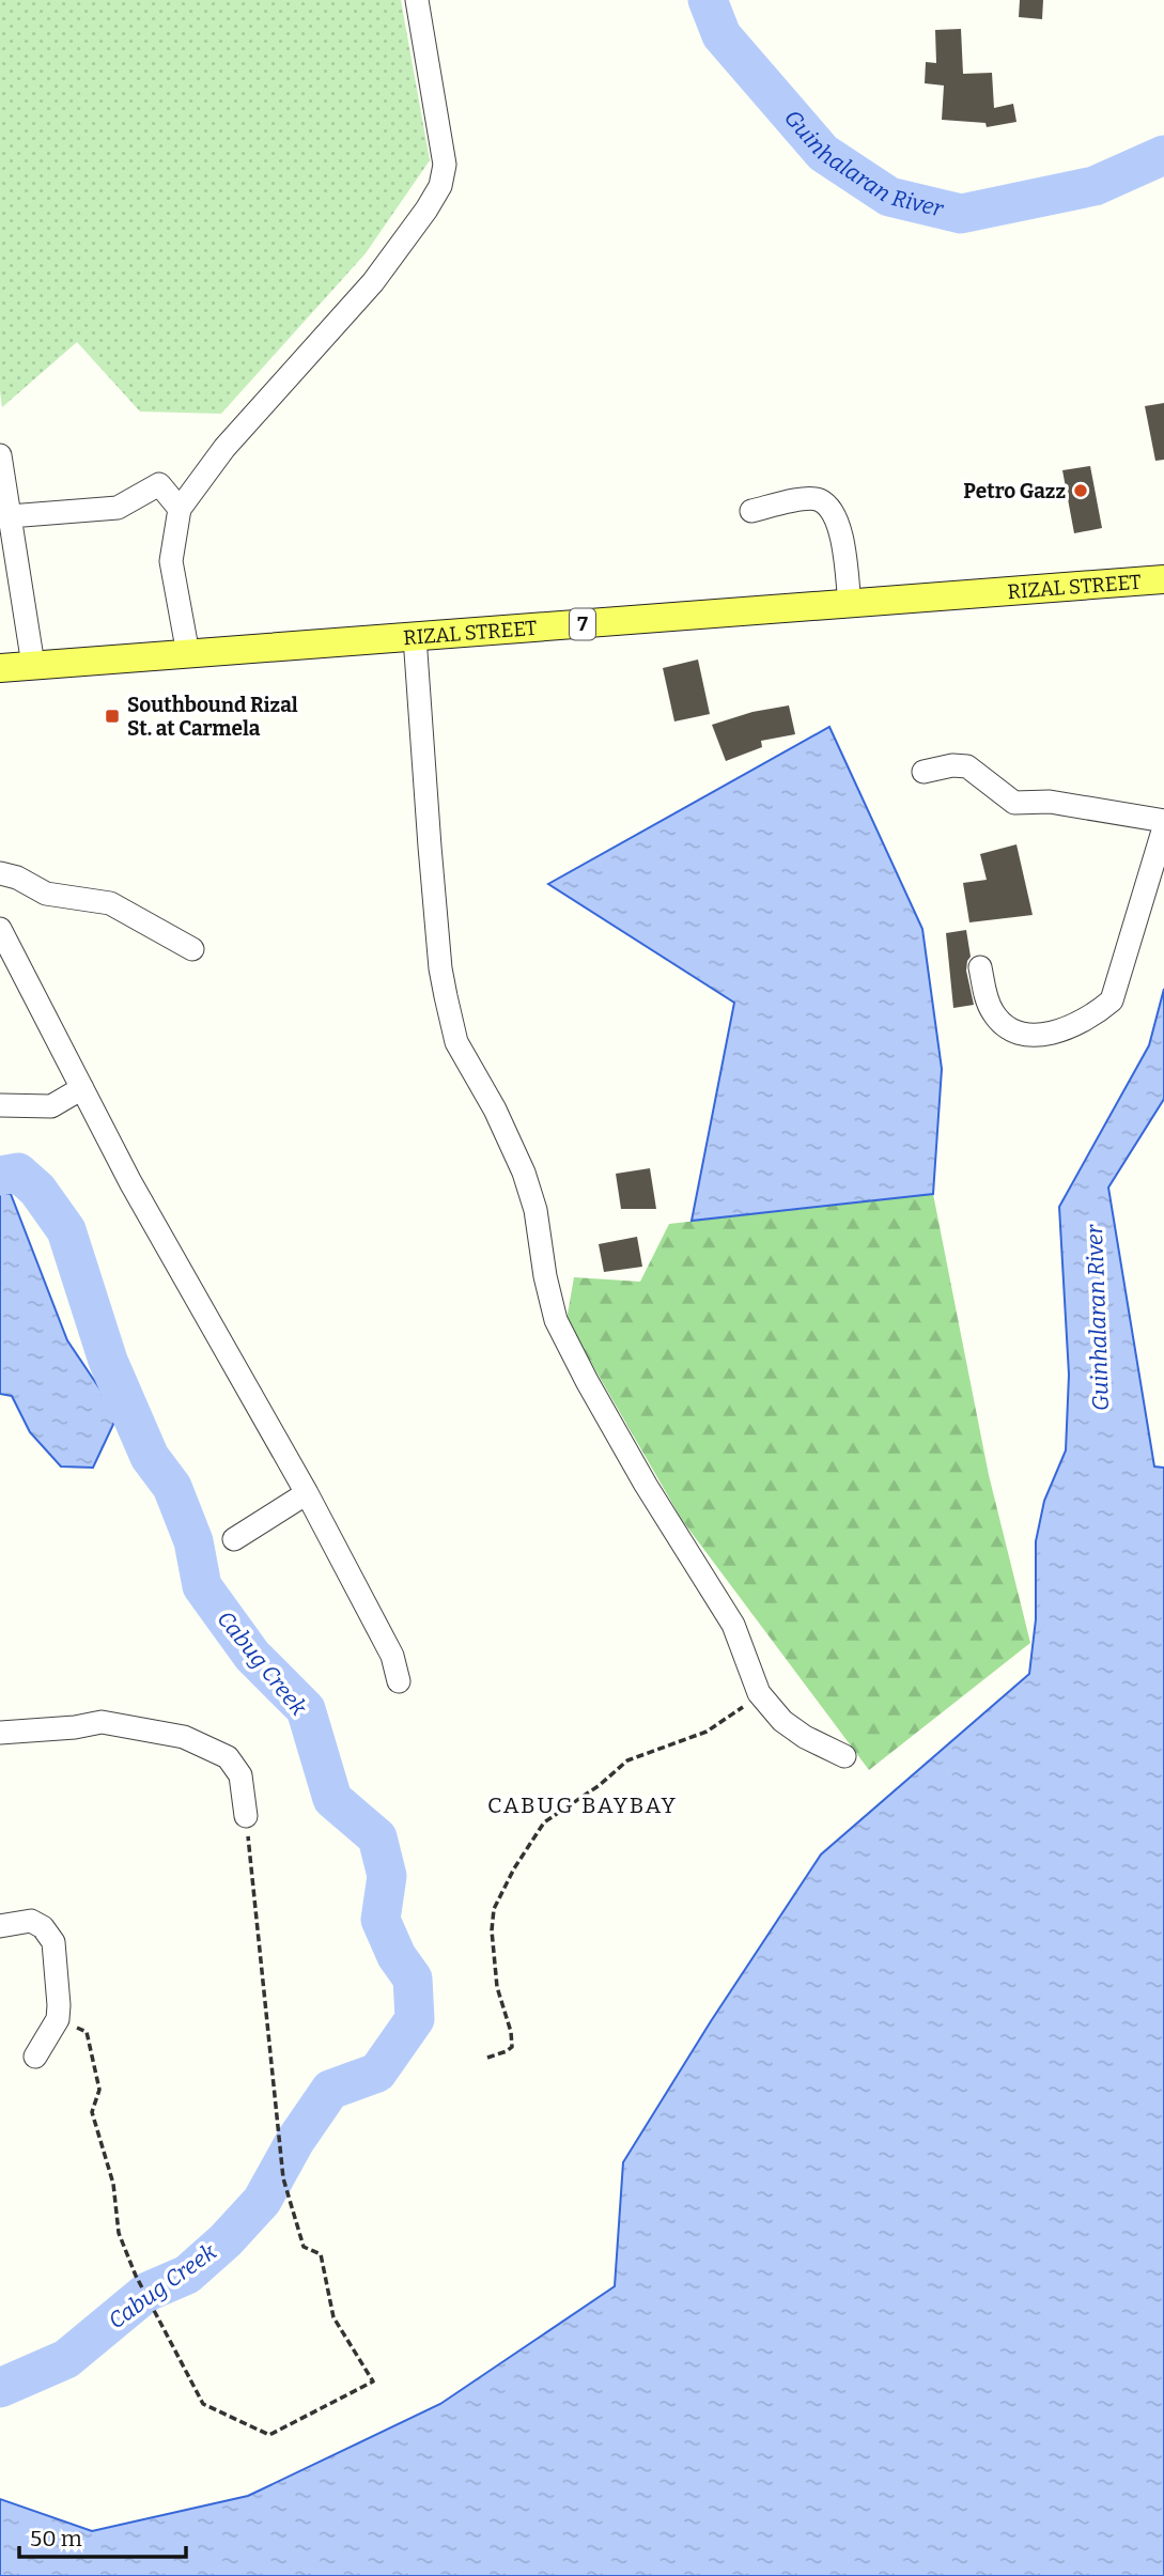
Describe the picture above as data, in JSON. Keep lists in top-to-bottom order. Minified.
{"streets":{"main road":["RIZAL STREET","7"]},"districts":["CABUG BAYBAY"],"water":["Guinhalaran River","Cabug Creek"],"places":{"other":["Petro Gazz"],"transit":["Southbound Rizal St. at Carmela"]},"scale_bar":"50 m"}
